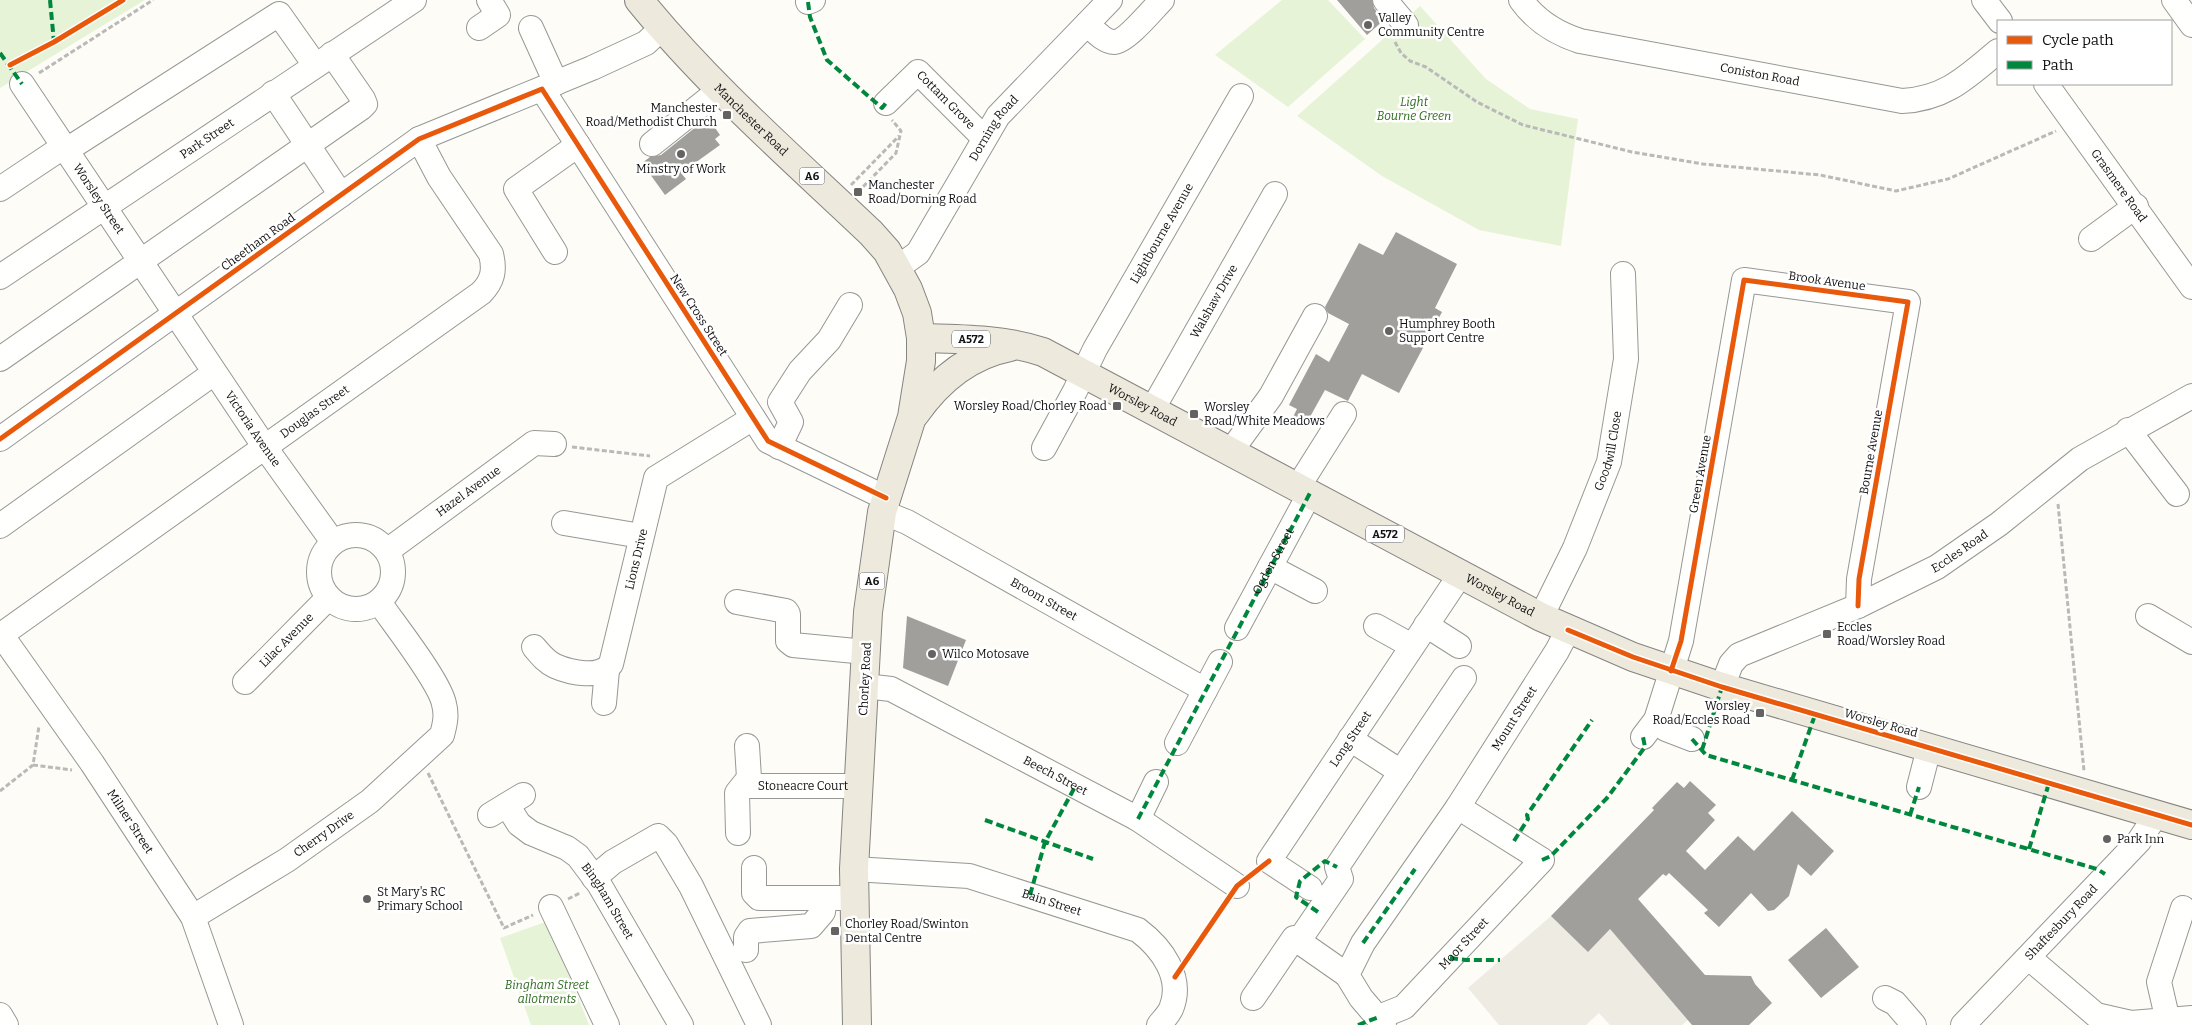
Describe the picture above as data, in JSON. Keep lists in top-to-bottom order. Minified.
{"streets":{"main road":["Manchester Road","A6","A572","Worsley Road","Chorley Road"],"street":["Coniston Road","Cottam Grove","Dorning Road","Park Street","Grasmere Road","Worsley Street","Lightbourne Avenue","Cheetham Road","Brook Avenue","Walshaw Drive","New Cross Street","Douglas Street","Victoria Avenue","Goodwill Close","Bourne Avenue","Green Avenue","Hazel Avenue","Eccles Road","Lions Drive","Ogden Street","Broom Street","Lilac Avenue","Mount Street","Long Street","Beech Street","Stoneacre Court","Milner Street","Cherry Drive","Bingham Street","Bain Street","Shaftesbury Road","Moor Street"]},"crossings":[["Cottam Grove","Dorning Road"],["Manchester Road","Dorning Road"],["Manchester Road","Cheetham Road"],["Manchester Road","Worsley Road"],["Manchester Road","Chorley Road"],["Park Street","Worsley Street"],["Worsley Street","Cheetham Road"],["Worsley Street","Victoria Avenue"],["Lightbourne Avenue","Worsley Road"],["Cheetham Road","New Cross Street"],["Cheetham Road","Douglas Street"],["Cheetham Road","Victoria Avenue"],["Brook Avenue","Bourne Avenue"],["Brook Avenue","Green Avenue"],["Walshaw Drive","Worsley Road"],["New Cross Street","Lions Drive"],["New Cross Street","Broom Street"],["New Cross Street","Chorley Road"],["Worsley Road","Goodwill Close"],["Worsley Road","Green Avenue"],["Worsley Road","Eccles Road"],["Worsley Road","Ogden Street"],["Worsley Road","Chorley Road"],["Worsley Road","Mount Street"],["Worsley Road","Long Street"],["Worsley Road","Shaftesbury Road"],["Douglas Street","Victoria Avenue"],["Douglas Street","Milner Street"],["Victoria Avenue","Hazel Avenue"],["Victoria Avenue","Lilac Avenue"],["Victoria Avenue","Cherry Drive"],["Bourne Avenue","Eccles Road"],["Hazel Avenue","Lilac Avenue"],["Hazel Avenue","Cherry Drive"],["Broom Street","Chorley Road"],["Lilac Avenue","Cherry Drive"],["Chorley Road","Beech Street"],["Chorley Road","Stoneacre Court"],["Chorley Road","Bain Street"],["Mount Street","Moor Street"],["Milner Street","Cherry Drive"]],"parks":["Light Bourne Green","Bingham Street allotments"],"places":{"other":["Valley Community Centre","Minstry of Work","Humphrey Booth Support Centre","Wilco Motosave","Park Inn","St Mary's RC Primary School"],"transit":["Manchester Road/Methodist Church","Manchester Road/Dorning Road","Worsley Road/Chorley Road","Worsley Road/White Meadows","Eccles Road/Worsley Road","Worsley Road/Eccles Road","Chorley Road/Swinton Dental Centre"]},"legend":["Cycle path","Path"]}
